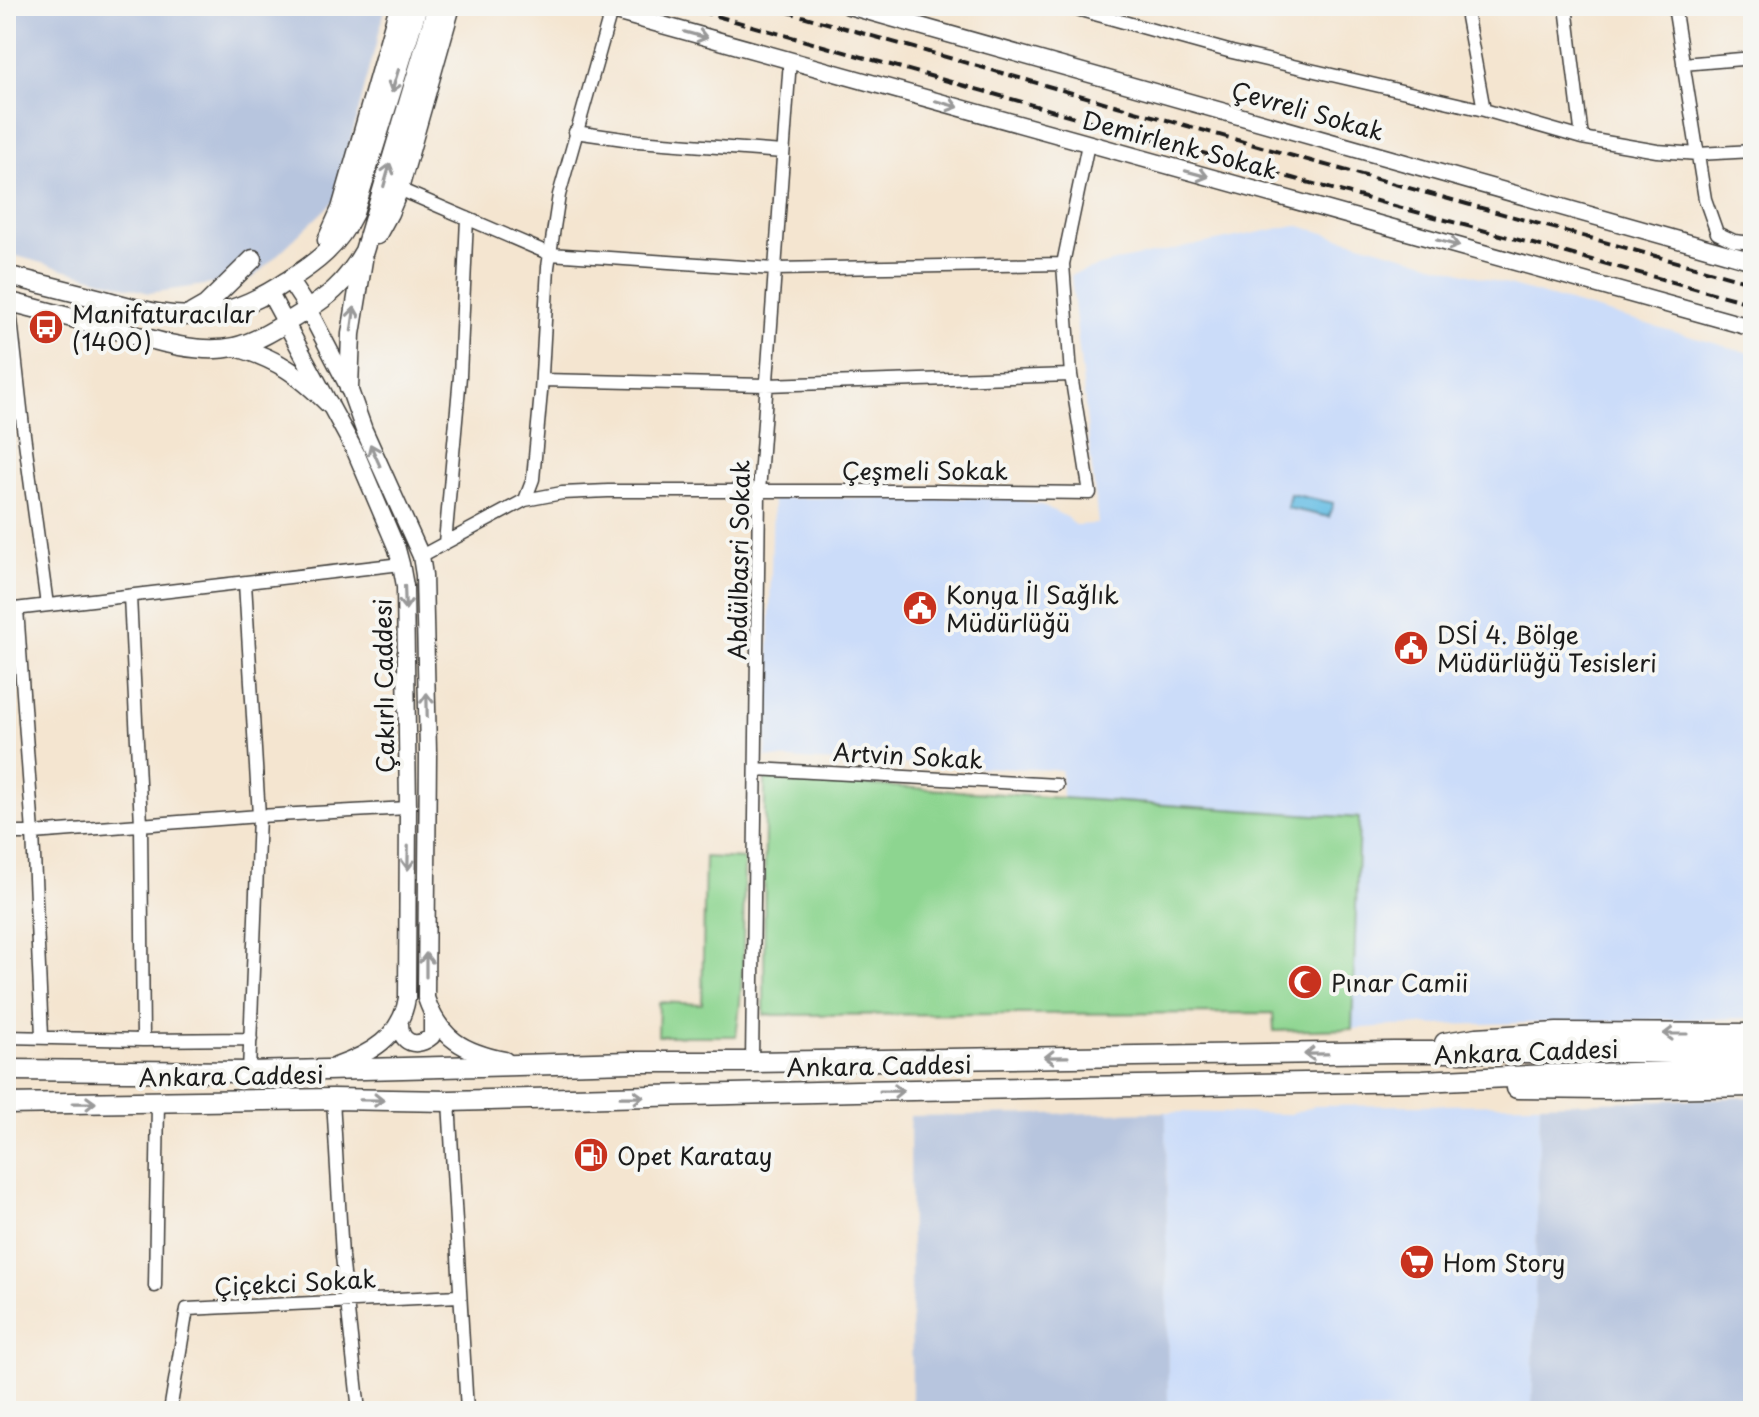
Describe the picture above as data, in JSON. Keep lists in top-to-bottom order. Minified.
{"streets":{"main road":["Ankara Caddesi"],"street":["Çevreli Sokak","Demirlenk Sokak","Çeşmeli Sokak","Abdülbasri Sokak","Çakırlı Caddesi","Artvin Sokak","Çiçekci Sokak"]},"crossings":[["Demirlenk Sokak","Çeşmeli Sokak"],["Demirlenk Sokak","Abdülbasri Sokak"],["Çeşmeli Sokak","Abdülbasri Sokak"],["Çeşmeli Sokak","Çakırlı Caddesi"],["Abdülbasri Sokak","Artvin Sokak"],["Abdülbasri Sokak","Ankara Caddesi"]],"places":{"bus stop":["Manifaturacılar (1400)"],"public building":["Konya İl Sağlık Müdürlüğü","DSİ 4. Bölge Müdürlüğü Tesisleri"],"mosque":["Pınar Camii"],"fuel station":["Opet Karatay"],"supermarket":["Hom Story"]}}
